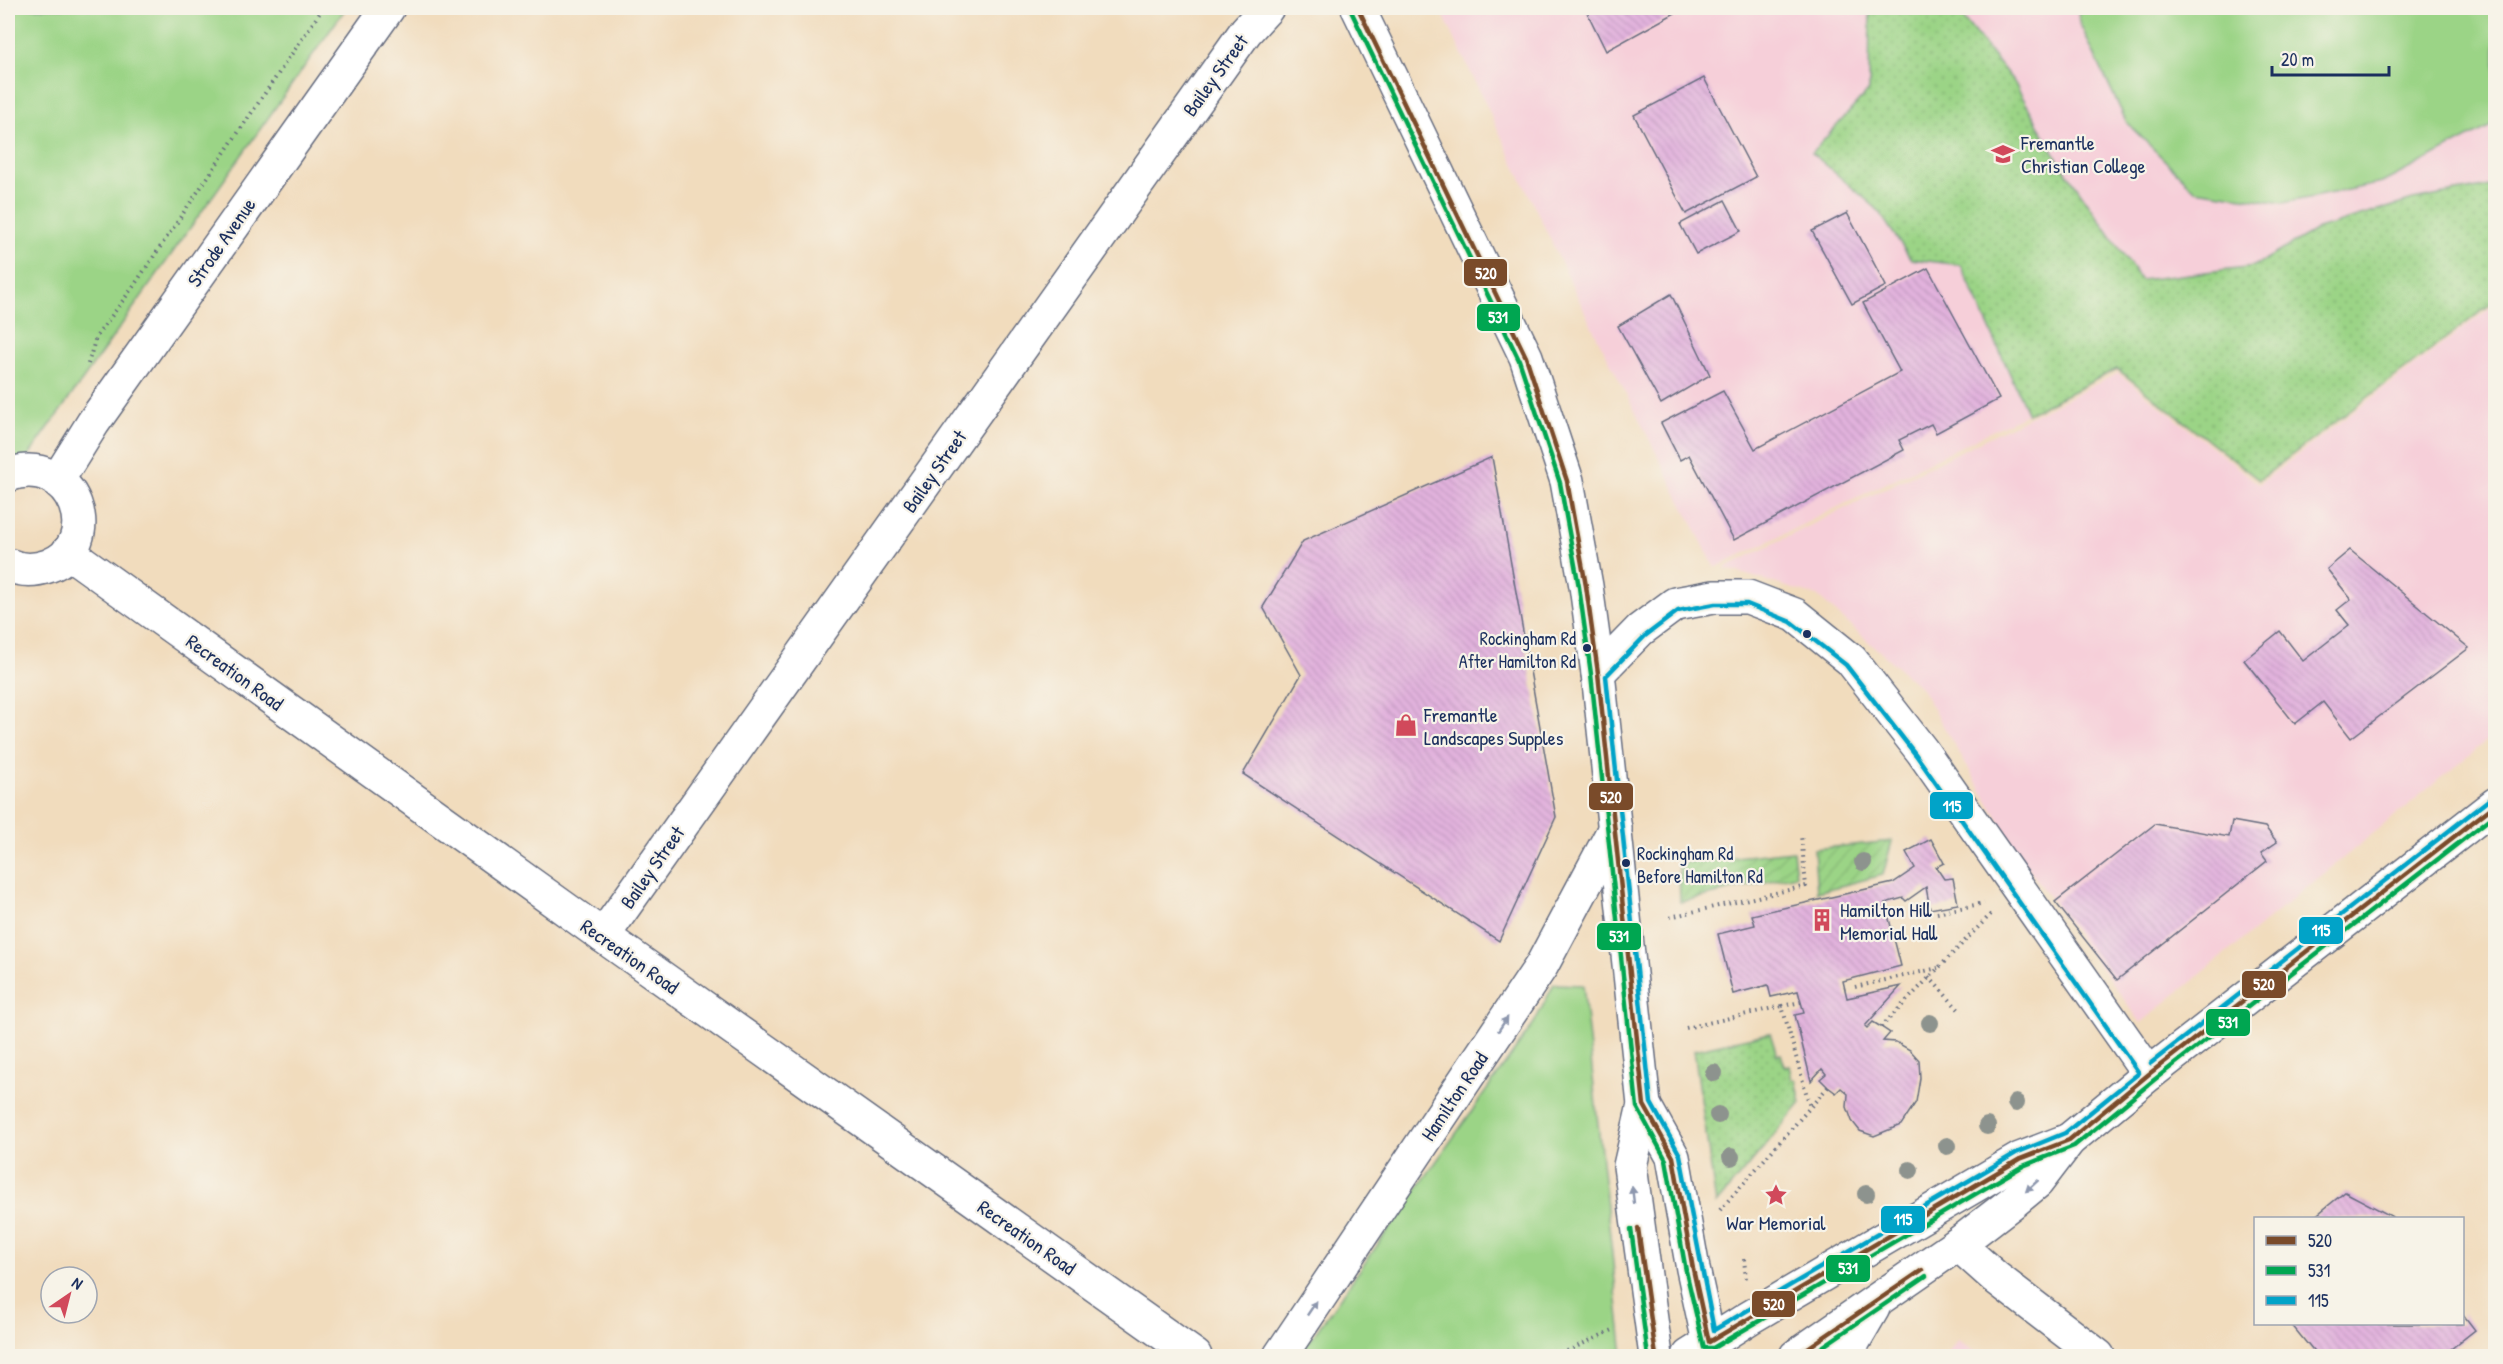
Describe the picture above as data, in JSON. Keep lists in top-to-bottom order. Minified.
{"streets":{"street":["Bailey Street","Strode Avenue","Recreation Road","Hamilton Road"]},"crossings":[["Bailey Street","Recreation Road"]],"one_way":["Hamilton Road"],"places":{"school or university":["Fremantle Christian College"],"other":["Rockingham Rd After Hamilton Rd","Rockingham Rd Before Hamilton Rd"],"shop":["Fremantle Landscapes Supples"],"building":["Hamilton Hill Memorial Hall"],"place":["War Memorial"]},"lines":["transit line 520","transit line 531","transit line 115"],"legend":["520","531","115"],"scale_bar":"20 m","north":"top right"}
